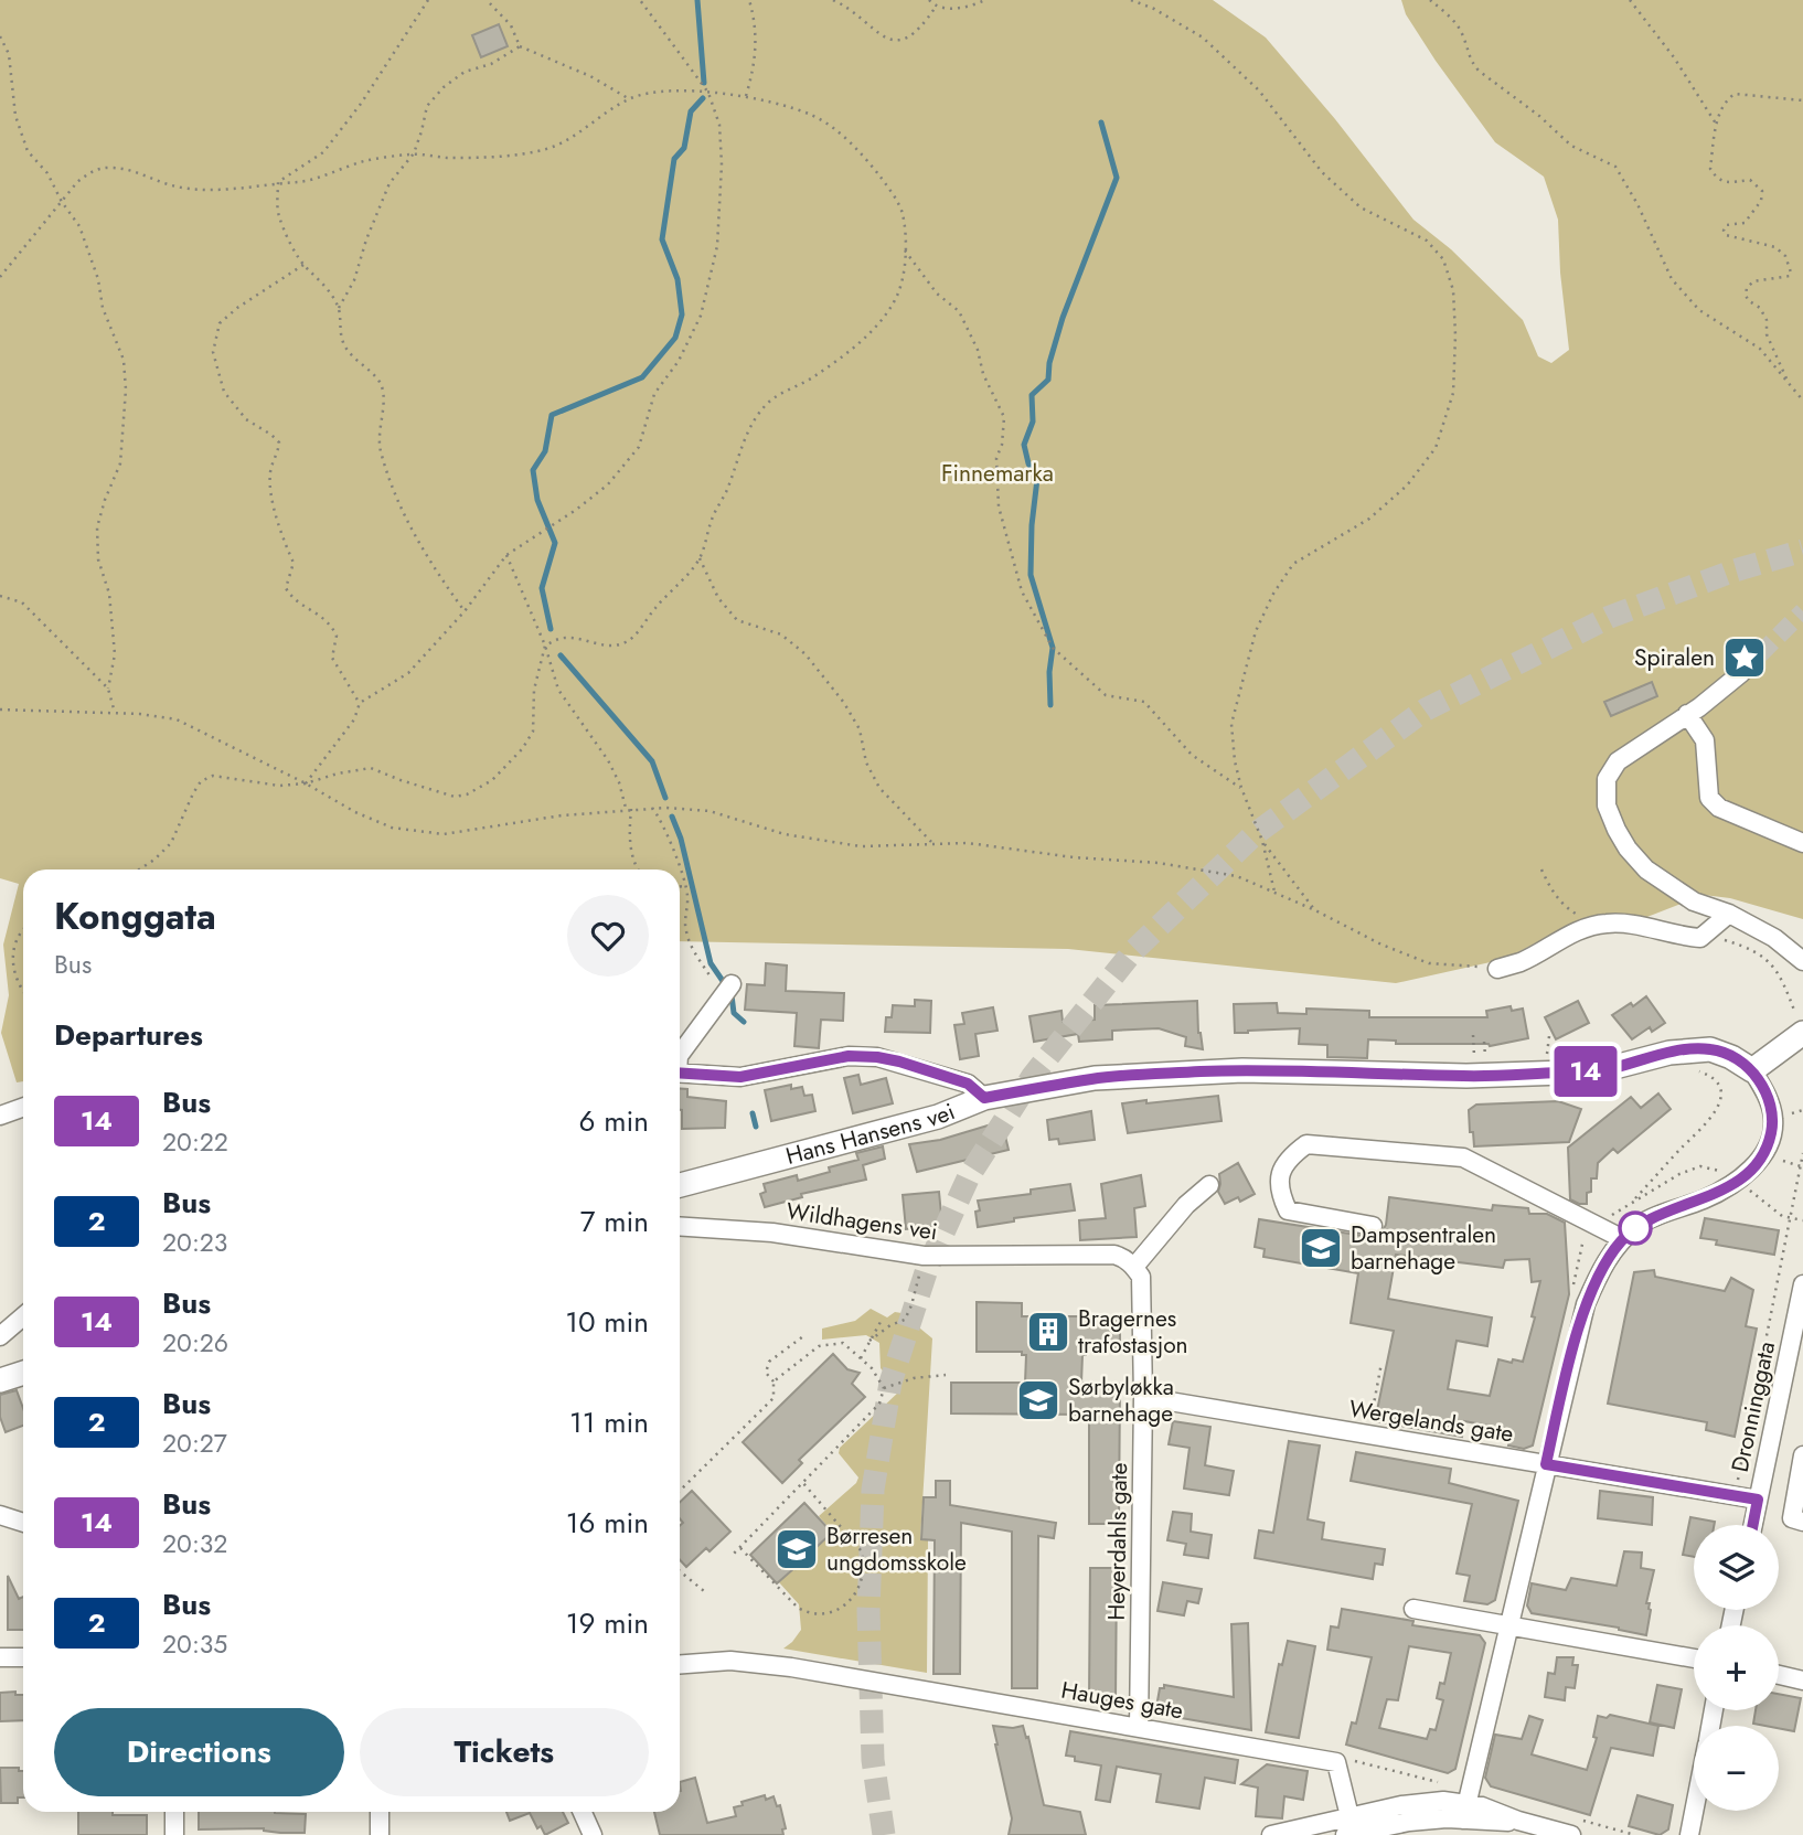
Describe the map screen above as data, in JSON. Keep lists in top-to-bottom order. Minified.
{"streets":{"main road":["Hans Hansens vei"],"street":["Wildhagens vei","Dronninggata","Wergelands gate","Heyerdahls gate","Hauges gate"]},"crossings":[["Wildhagens vei","Heyerdahls gate"],["Dronninggata","Wergelands gate"],["Wergelands gate","Heyerdahls gate"],["Heyerdahls gate","Hauges gate"]],"parks":["Finnemarka"],"places":{"place":["Spiralen"],"school or university":["Dampsentralen barnehage","Sørbyløkka barnehage","Børresen ungdomsskole"],"building":["Bragernes trafostasjon"]},"lines":["bus line 14"],"page":{"on_map":"14","heading":[["Konggata","Bus"],"Departures"],"list":[{"mark":"14","name":"Bus","note":"20:22","value":"6 min"},{"mark":"2","name":"Bus","note":"20:23","value":"7 min"},{"mark":"14","name":"Bus","note":"20:26","value":"10 min"},{"mark":"2","name":"Bus","note":"20:27","value":"11 min"},{"mark":"14","name":"Bus","note":"20:32","value":"16 min"},{"mark":"2","name":"Bus","note":"20:35","value":"19 min"}],"map_buttons":["+","−"],"buttons":["Directions","Tickets"]}}
